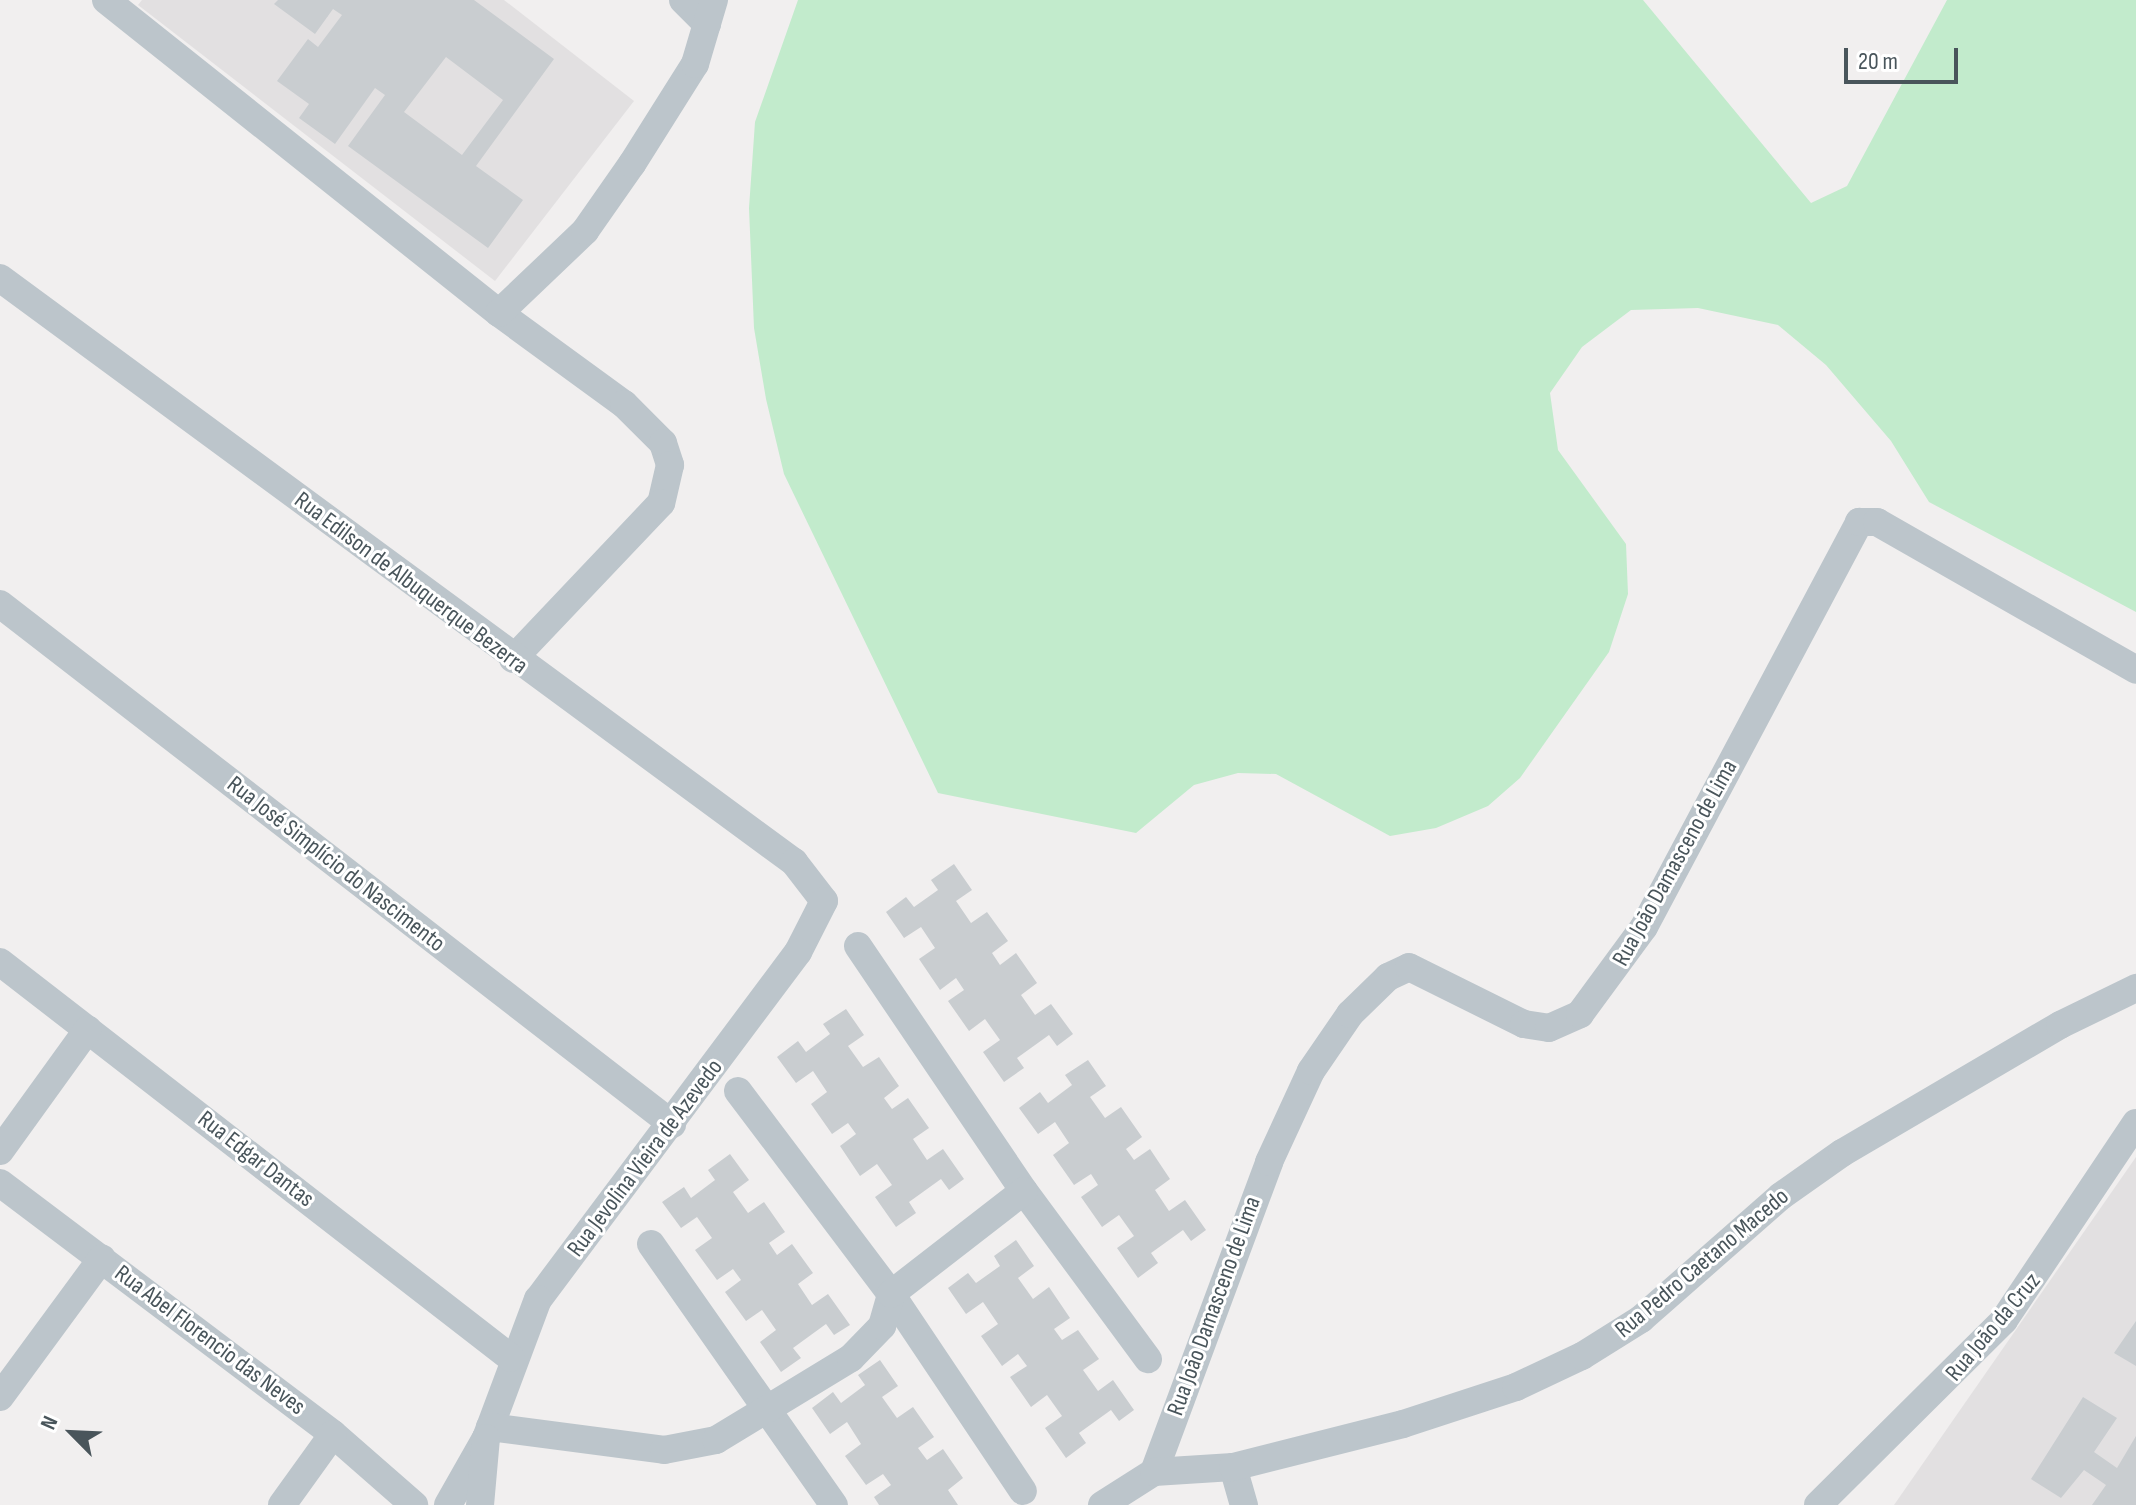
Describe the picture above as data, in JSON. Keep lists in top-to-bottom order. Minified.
{"streets":{"street":["Rua Edilson de Albuquerque Bezerra","Rua João Damasceno de Lima","Rua José Simplício do Nascimento","Rua Jevolina Vieira de Azevedo","Rua Edgar Dantas","Rua Pedro Caetano Macedo","Rua João da Cruz","Rua Abel Florencio das Neves"]},"crossings":[["Rua Edilson de Albuquerque Bezerra","Rua Jevolina Vieira de Azevedo"],["Rua João Damasceno de Lima","Rua Pedro Caetano Macedo"],["Rua José Simplício do Nascimento","Rua Jevolina Vieira de Azevedo"],["Rua Jevolina Vieira de Azevedo","Rua Edgar Dantas"]],"scale_bar":"20 m","north":"top left"}
